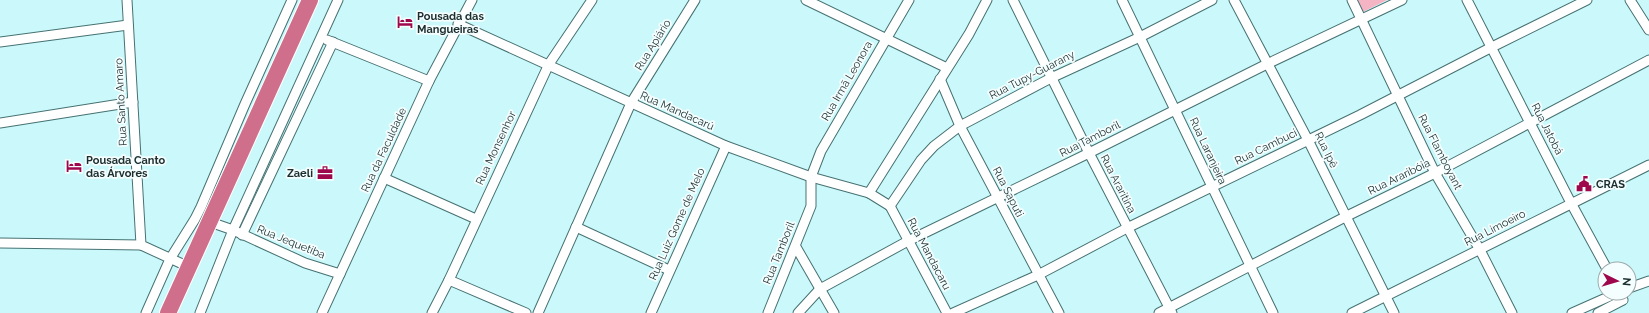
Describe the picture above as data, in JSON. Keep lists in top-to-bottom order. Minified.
{"streets":{"street":["Rua Apiário","Rua Tupy-Guarany","Rua Irmã Leonora","Rua Santo Amaro","Rua Mandacarú","Rua Jatobá","Rua Tamboril","Rua Cambuci","Rua Monsenhor","Rua da Faculdade","Rua Ipê","Rua Laranjeira","Rua Flamboyant","Rua Araribóia","Rua Araritina","Rua Saputi","Rua Luiz Gome de Melo","Rua Limoeiro","Rua Jequetiba","Rua Mandacaru"]},"crossings":[["Rua Apiário","Rua Mandacarú"],["Rua Tupy-Guarany","Rua Mandacarú"],["Rua Tupy-Guarany","Rua Laranjeira"],["Rua Tupy-Guarany","Rua Araritina"],["Rua Tupy-Guarany","Rua Saputi"],["Rua Tupy-Guarany","Rua Mandacaru"],["Rua Irmã Leonora","Rua Mandacarú"],["Rua Irmã Leonora","Rua Tamboril"],["Rua Mandacarú","Rua Tamboril"],["Rua Mandacarú","Rua Monsenhor"],["Rua Mandacarú","Rua da Faculdade"],["Rua Mandacarú","Rua Luiz Gome de Melo"],["Rua Mandacarú","Rua Mandacaru"],["Rua Jatobá","Rua Cambuci"],["Rua Jatobá","Rua Araribóia"],["Rua Jatobá","Rua Limoeiro"],["Rua Tamboril","Rua Ipê"],["Rua Tamboril","Rua Laranjeira"],["Rua Tamboril","Rua Flamboyant"],["Rua Tamboril","Rua Araritina"],["Rua Tamboril","Rua Saputi"],["Rua Tamboril","Rua Mandacaru"],["Rua Cambuci","Rua Ipê"],["Rua Cambuci","Rua Laranjeira"],["Rua Cambuci","Rua Flamboyant"],["Rua Cambuci","Rua Araritina"],["Rua Cambuci","Rua Saputi"],["Rua da Faculdade","Rua Jequetiba"],["Rua Ipê","Rua Araribóia"],["Rua Ipê","Rua Limoeiro"],["Rua Laranjeira","Rua Araribóia"],["Rua Flamboyant","Rua Araribóia"],["Rua Flamboyant","Rua Limoeiro"],["Rua Araribóia","Rua Araritina"]],"places":{"hotel":["Pousada das Mangueiras","Pousada Canto das Árvores"],"office":["Zaeli"],"public building":["CRAS"]},"north":"right"}
